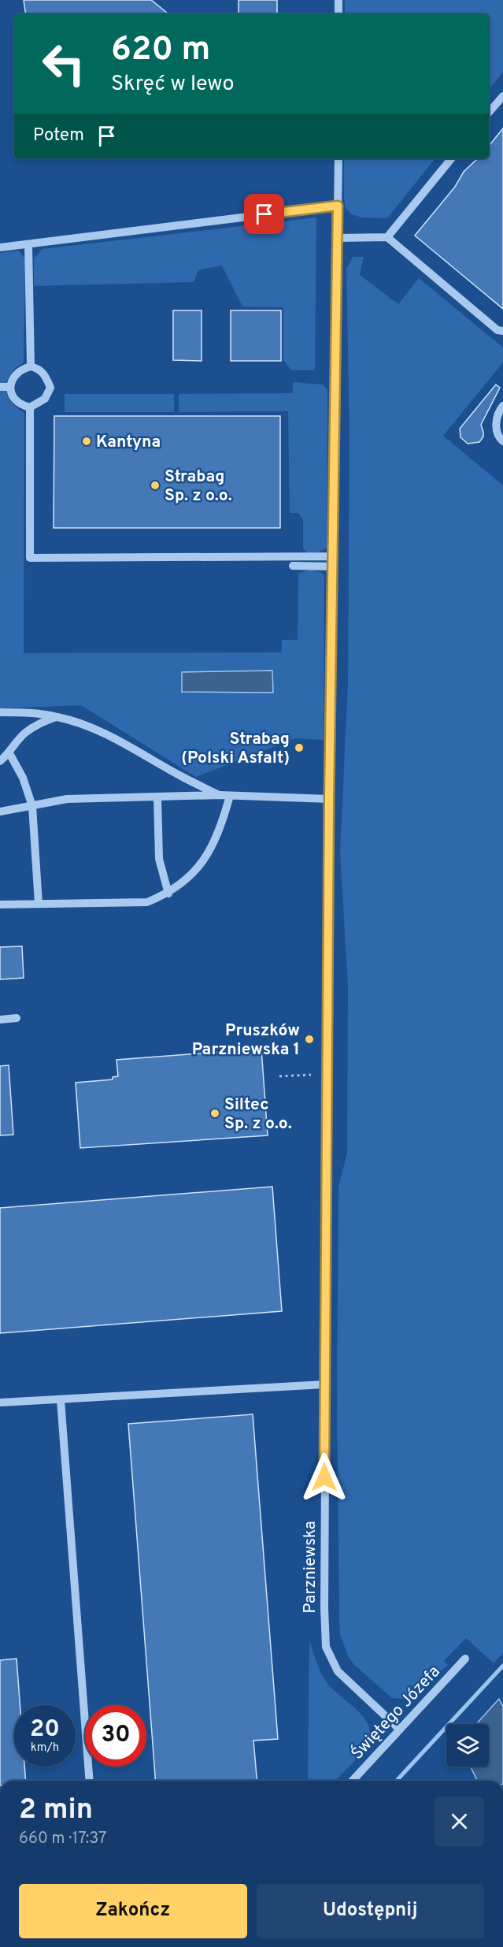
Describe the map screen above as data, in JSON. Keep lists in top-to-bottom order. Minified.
{"streets":{"street":["Parzniewska","Świętego Józefa"]},"crossings":[["Parzniewska","Świętego Józefa"]],"places":["Kantyna","Strabag Sp. z o.o.","Strabag (Polski Asfalt)","Pruszków Parzniewska 1","Siltec Sp. z o.o."],"page":{"turn":["620 m","Skręć w lewo"],"then":"Potem","speed":"20 km/h","limit":"30","heading":["2 min","660 m · 17:37"],"buttons":["Zakończ","Udostępnij"]}}
